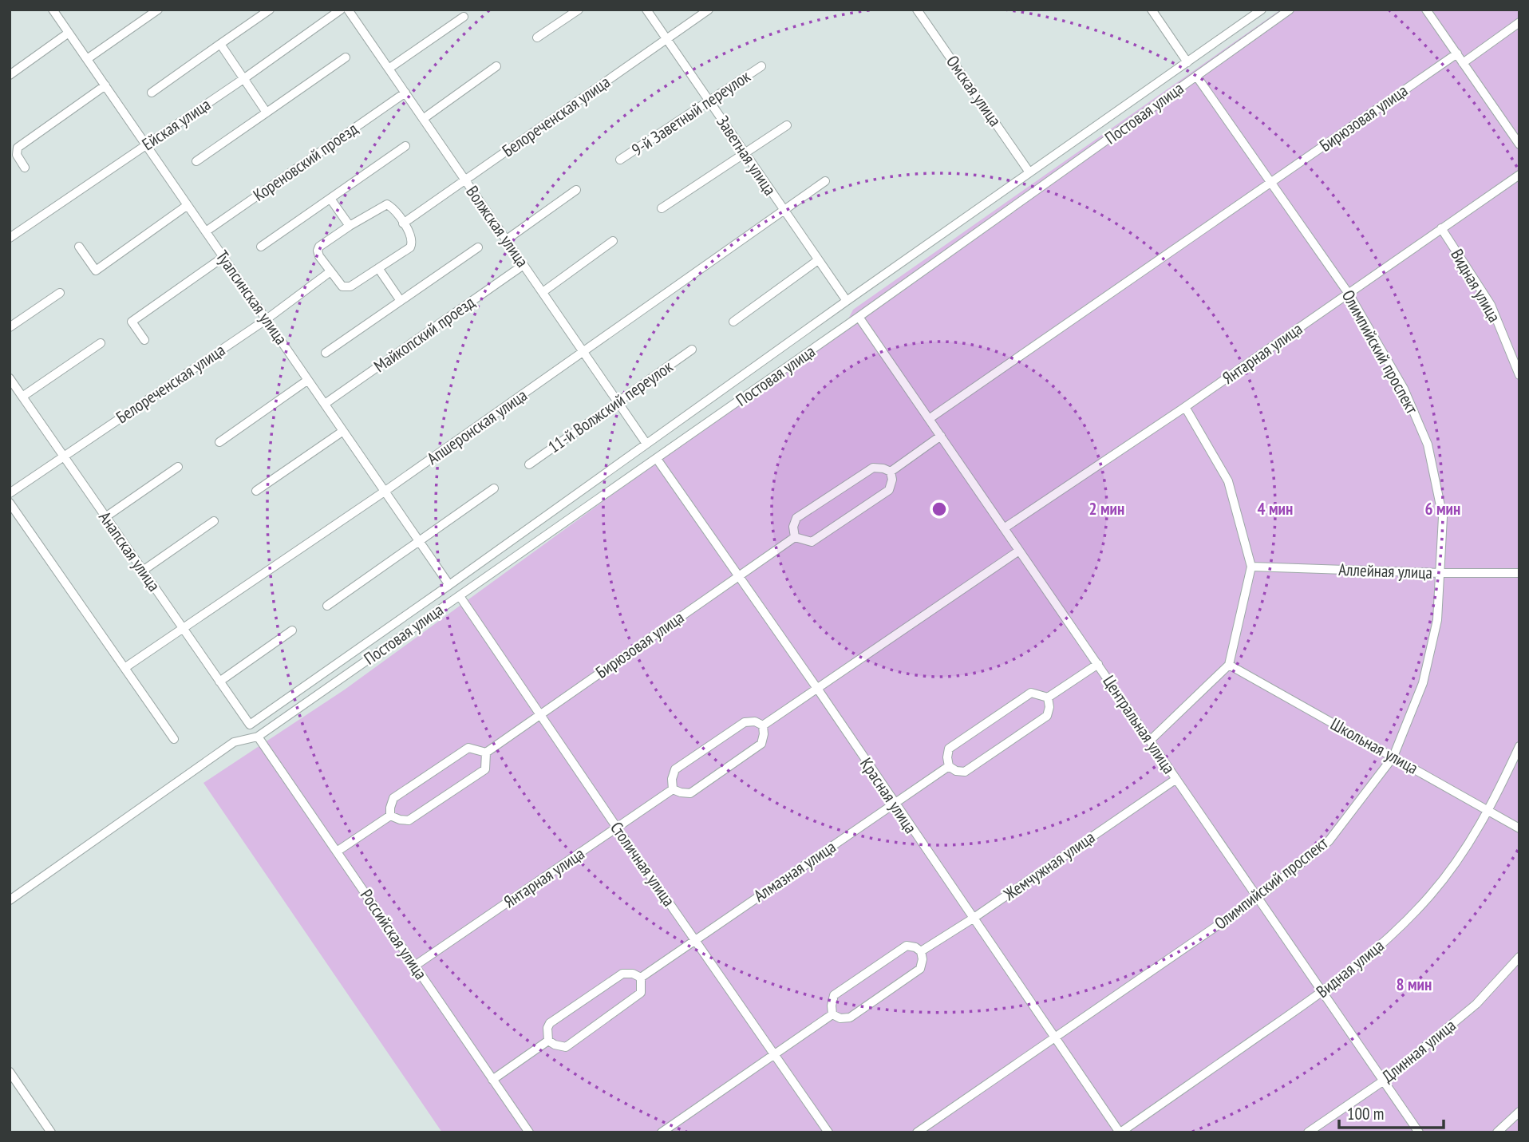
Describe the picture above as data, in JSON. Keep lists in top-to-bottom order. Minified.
{"streets":{"street":["Омская улица","9-й Заветный переулок","Постовая улица","Белореченская улица","Бирюзовая улица","Ейская улица","Заветная улица","Кореновский проезд","Волжская улица","Видная улица","Туапсинская улица","Майкопский проезд","Олимпийский проспект","Янтарная улица","11-й Волжский переулок","Апшеронская улица","Анапская улица","Аллейная улица","Центральная улица","Школьная улица","Красная улица","Столичная улица","Жемчужная улица","Алмазная улица","Российская улица","Длинная улица"]},"crossings":[["Омская улица","Постовая улица"],["9-й Заветный переулок","Заветная улица"],["Постовая улица","Заветная улица"],["Постовая улица","Волжская улица"],["Постовая улица","Туапсинская улица"],["Постовая улица","Олимпийский проспект"],["Постовая улица","Анапская улица"],["Постовая улица","Центральная улица"],["Постовая улица","Красная улица"],["Постовая улица","Столичная улица"],["Постовая улица","Российская улица"],["Белореченская улица","Заветная улица"],["Белореченская улица","Волжская улица"],["Белореченская улица","Туапсинская улица"],["Белореченская улица","Анапская улица"],["Бирюзовая улица","Олимпийский проспект"],["Бирюзовая улица","Центральная улица"],["Бирюзовая улица","Красная улица"],["Бирюзовая улица","Столичная улица"],["Ейская улица","Туапсинская улица"],["Заветная улица","Апшеронская улица"],["Кореновский проезд","Волжская улица"],["Кореновский проезд","Туапсинская улица"],["Волжская улица","Майкопский проезд"],["Волжская улица","11-й Волжский переулок"],["Волжская улица","Апшеронская улица"],["Видная улица","Янтарная улица"],["Видная улица","Центральная улица"],["Видная улица","Школьная улица"],["Видная улица","Красная улица"],["Туапсинская улица","Майкопский проезд"],["Туапсинская улица","Апшеронская улица"],["Олимпийский проспект","Янтарная улица"],["Олимпийский проспект","Аллейная улица"],["Олимпийский проспект","Центральная улица"],["Олимпийский проспект","Школьная улица"],["Олимпийский проспект","Красная улица"],["Янтарная улица","Центральная улица"],["Янтарная улица","Столичная улица"],["Янтарная улица","Российская улица"],["Апшеронская улица","Анапская улица"],["Центральная улица","Жемчужная улица"],["Центральная улица","Длинная улица"],["Красная улица","Жемчужная улица"],["Красная улица","Алмазная улица"],["Столичная улица","Алмазная улица"]],"scale_bar":"100 m","rings":["2 мин","4 мин","6 мин","8 мин"]}
